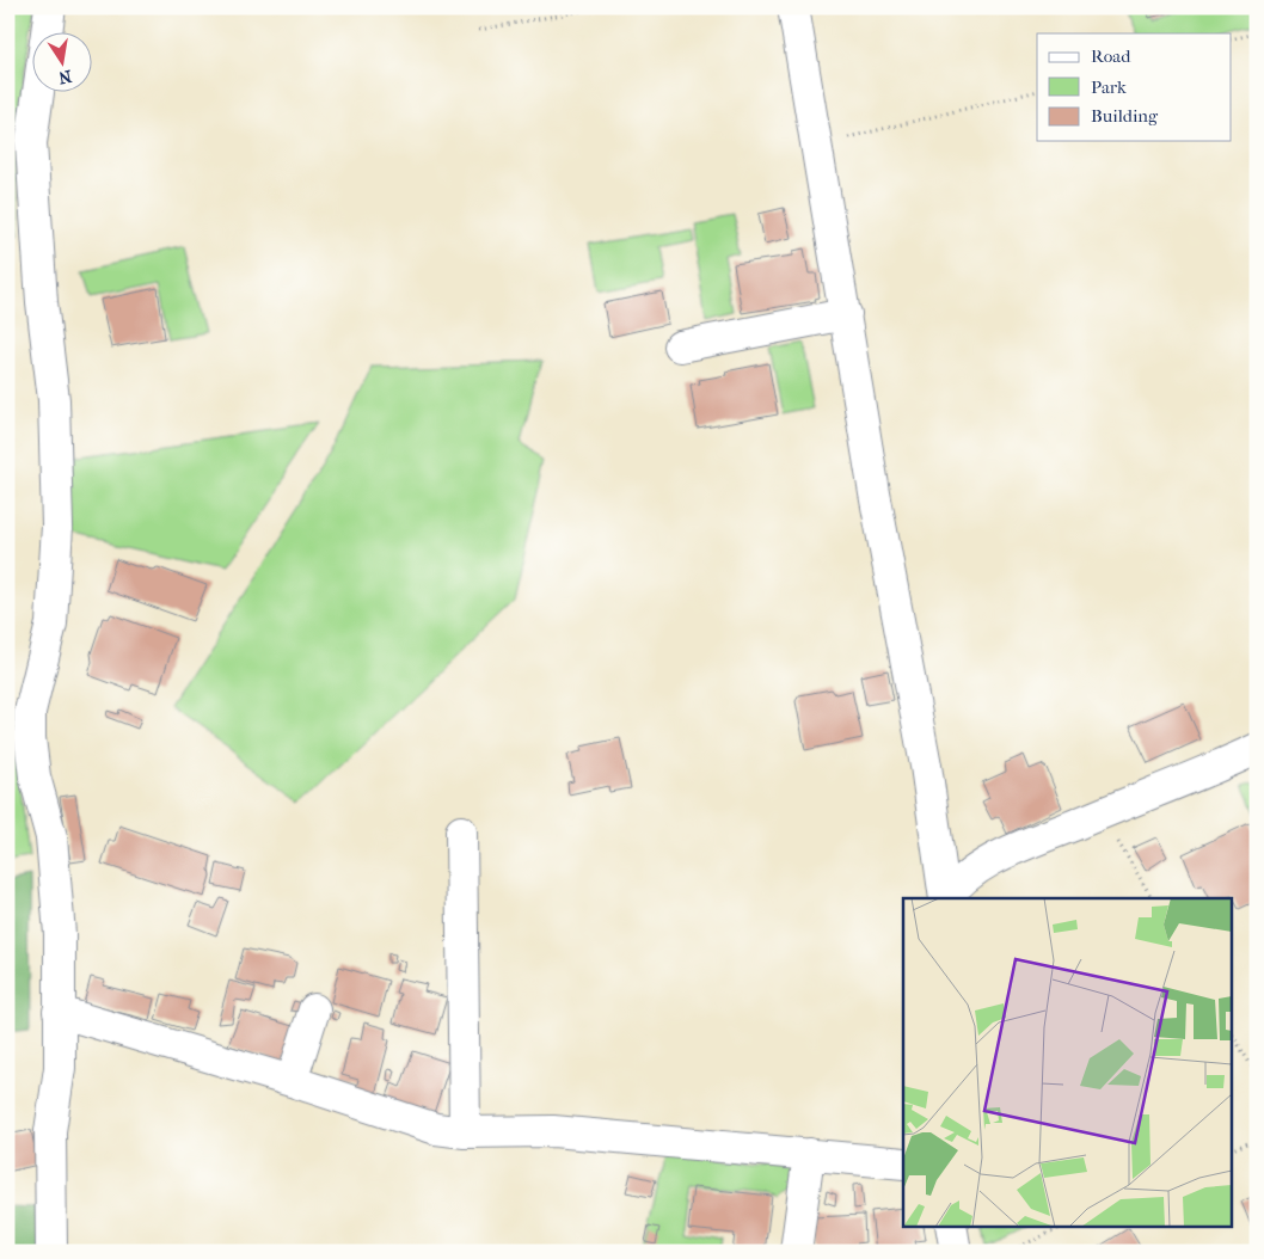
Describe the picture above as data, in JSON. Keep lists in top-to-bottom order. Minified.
{"legend":["Road","Park","Building"],"north":"bottom"}
